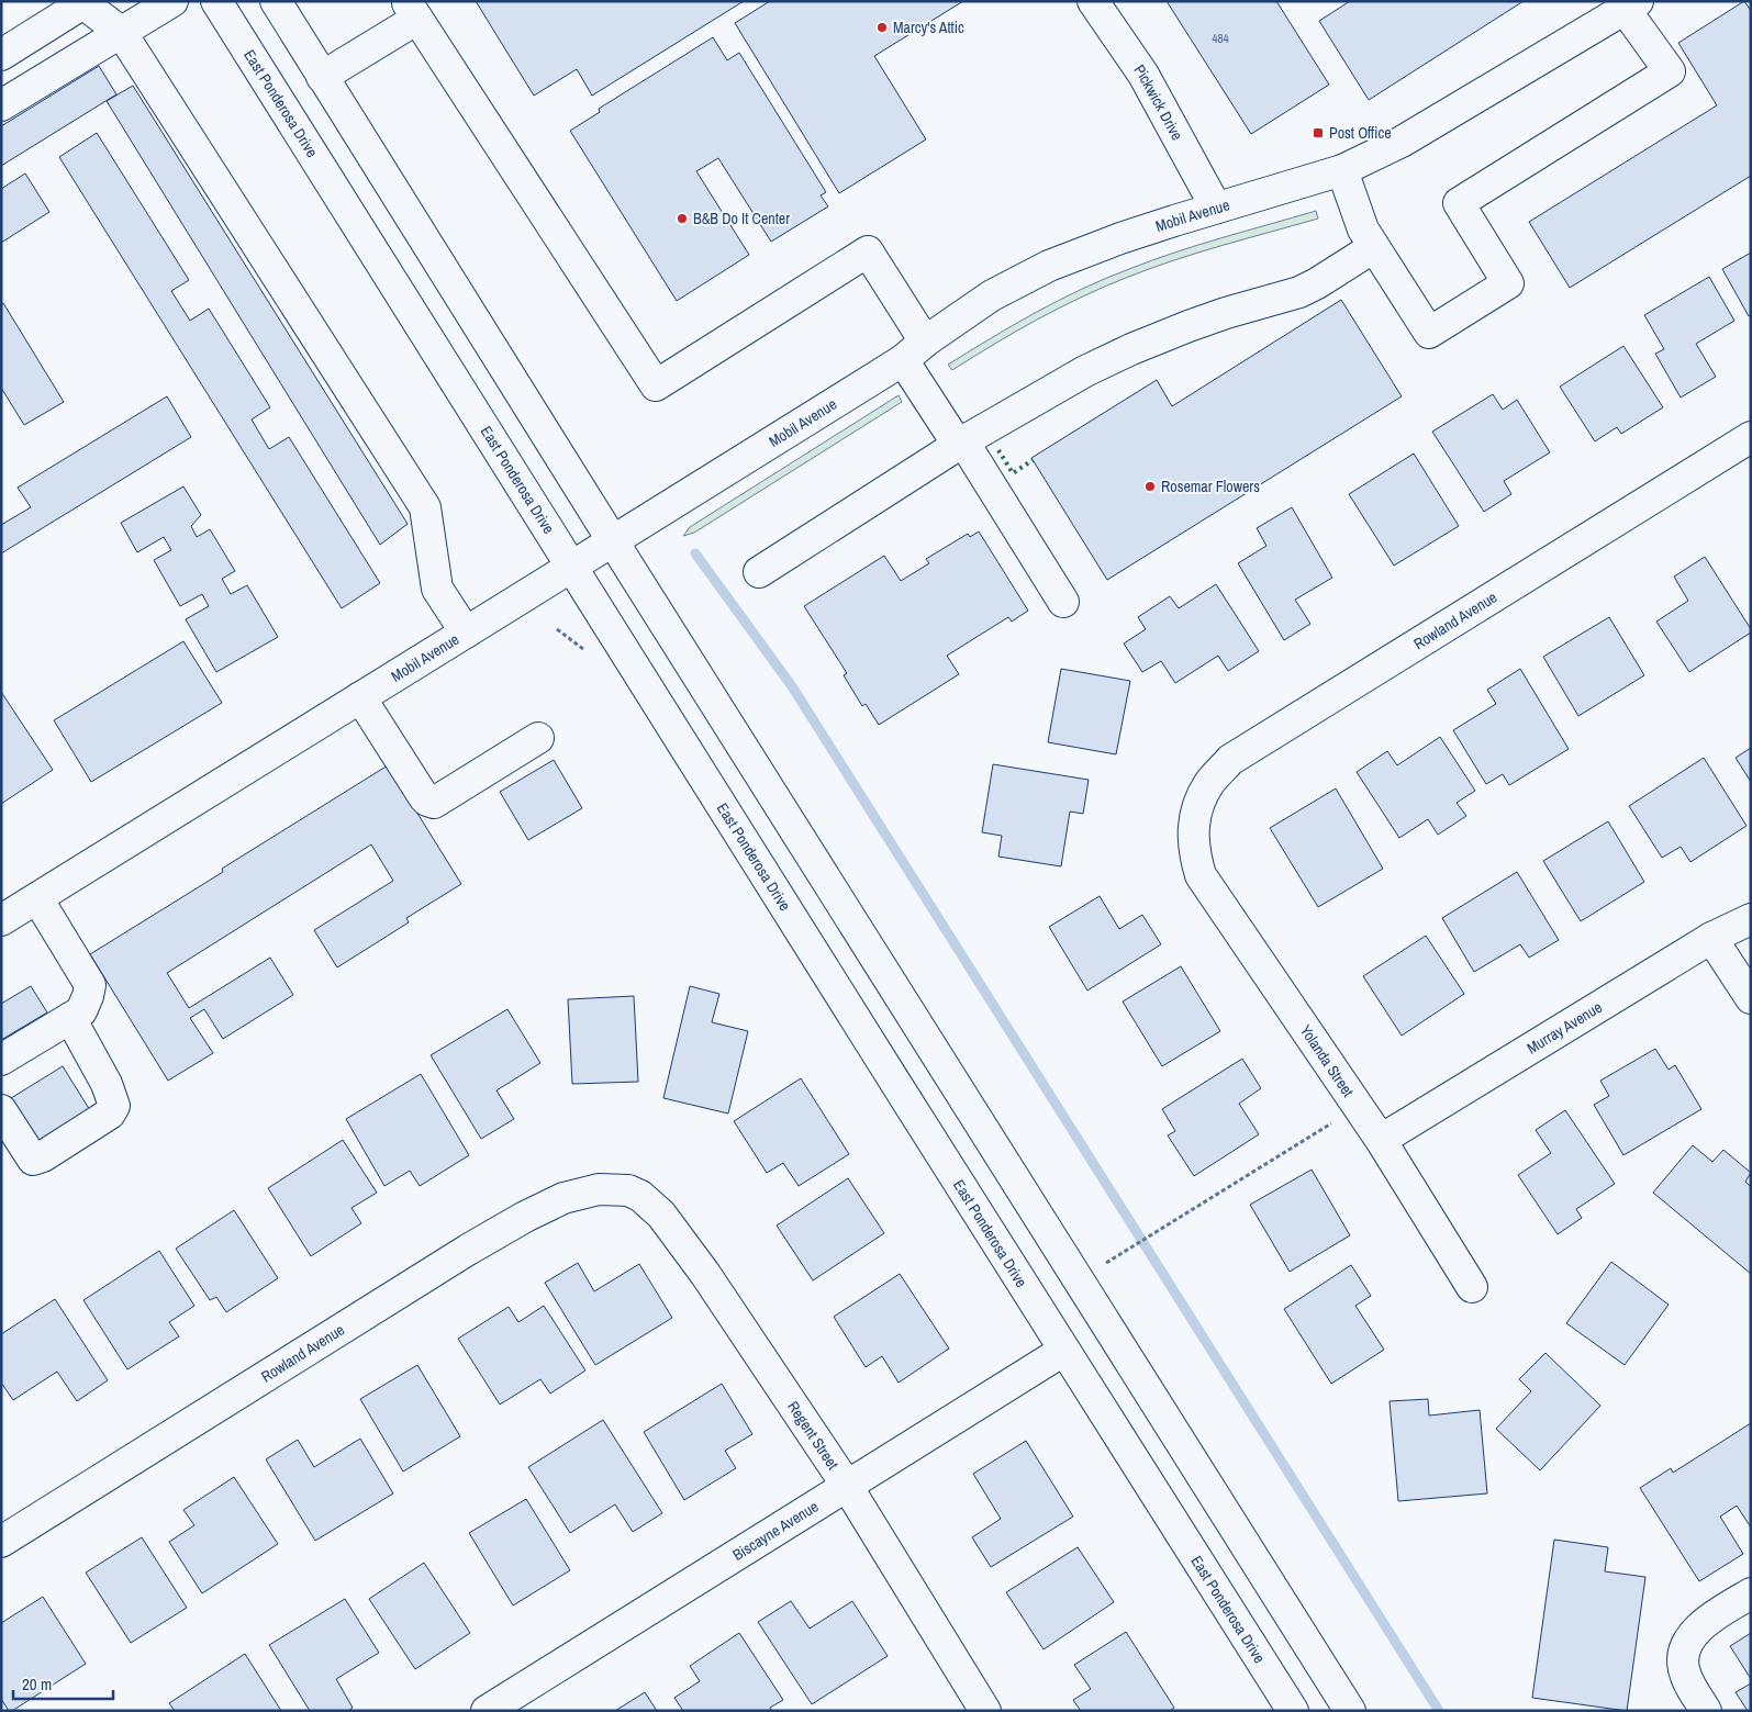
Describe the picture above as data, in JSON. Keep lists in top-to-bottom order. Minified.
{"streets":{"street":["East Ponderosa Drive","Pickwick Drive","Mobil Avenue","Rowland Avenue","Murray Avenue","Yolanda Street","Regent Street","Biscayne Avenue"]},"crossings":[["East Ponderosa Drive","Mobil Avenue"],["East Ponderosa Drive","Biscayne Avenue"],["Pickwick Drive","Mobil Avenue"],["Rowland Avenue","Yolanda Street"],["Rowland Avenue","Regent Street"],["Murray Avenue","Yolanda Street"],["Regent Street","Biscayne Avenue"]],"places":{"other":["Marcy's Attic","B&B Do It Center","Rosemar Flowers"],"transit":["Post Office"]},"house_numbers":["484"],"scale_bar":"20 m"}
